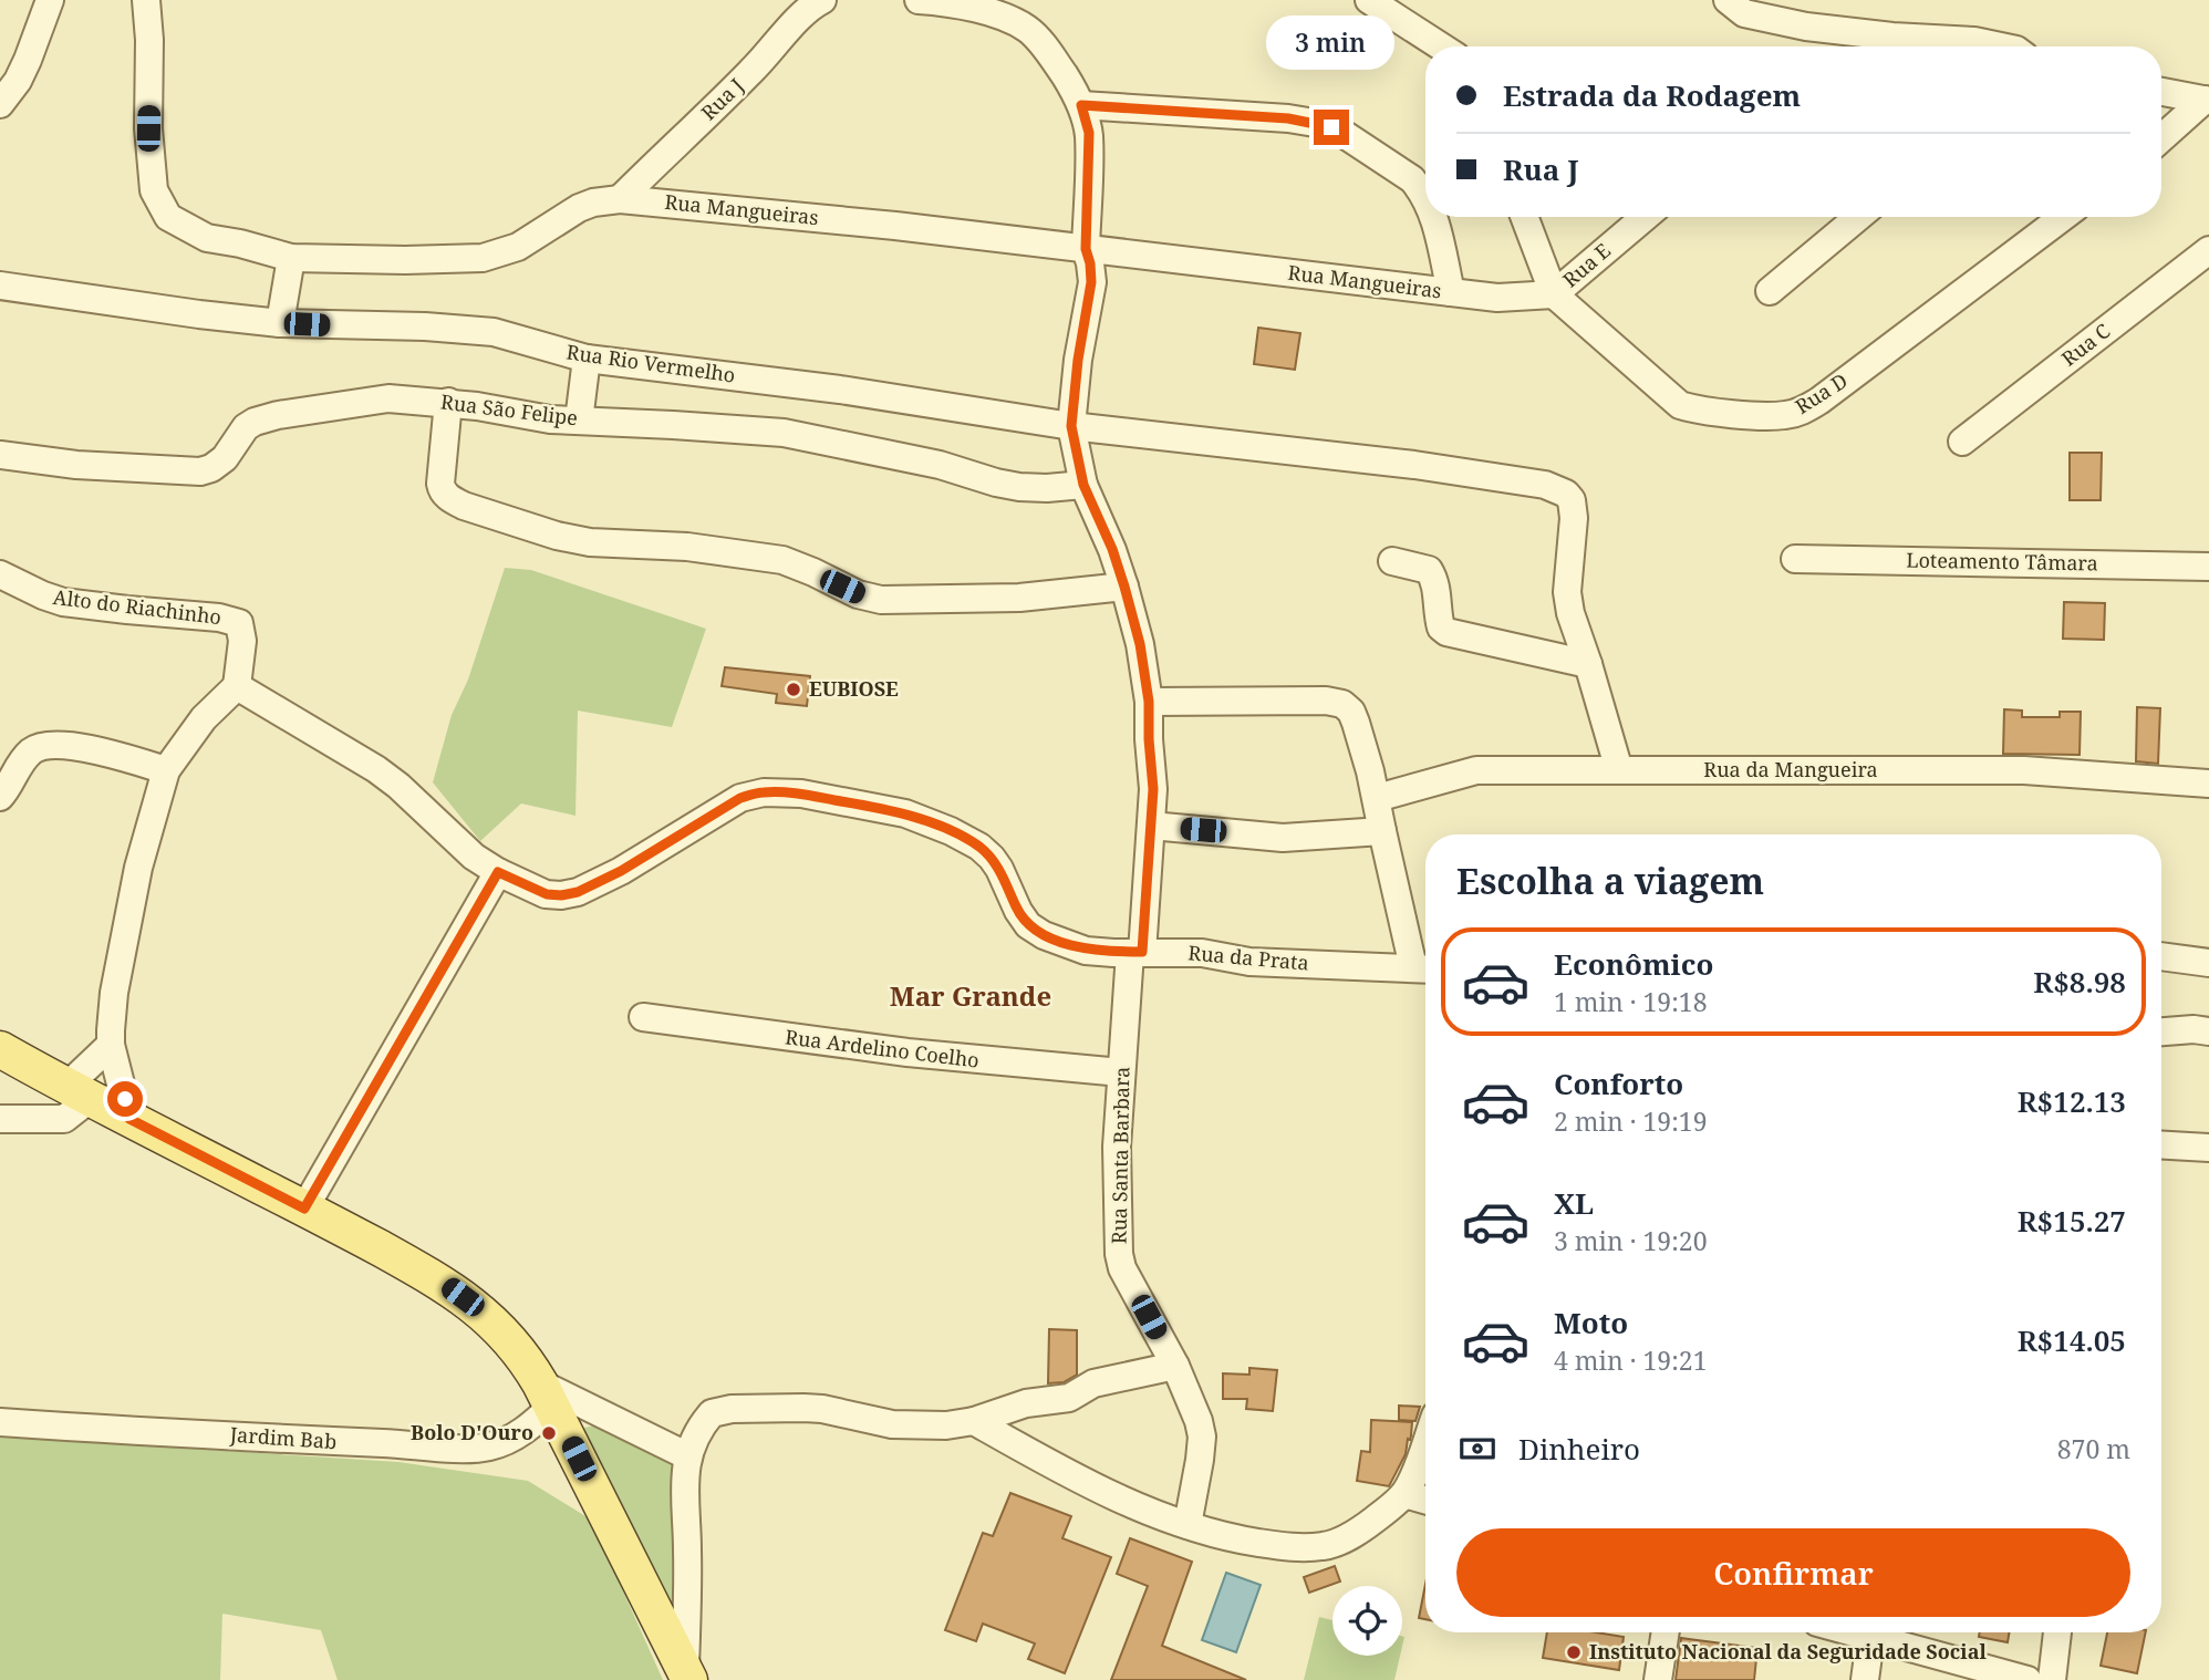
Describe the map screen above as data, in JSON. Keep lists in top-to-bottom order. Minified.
{"streets":{"street":["Rua J","Rua Mangueiras","Rua E","Rua C","Rua Rio Vermelho","Rua D","Rua São Felipe","Loteamento Tâmara","Alto do Riachinho","Rua da Mangueira","Rua da Prata","Rua Ardelino Coelho","Rua Santa Barbara","Jardim Bab"]},"crossings":[["Rua J","Rua Mangueiras"],["Rua Mangueiras","Rua E"],["Rua Mangueiras","Rua D"],["Rua E","Rua D"],["Rua Rio Vermelho","Rua Santa Barbara"],["Rua São Felipe","Rua Santa Barbara"],["Rua da Prata","Rua Santa Barbara"],["Rua Ardelino Coelho","Rua Santa Barbara"]],"districts":["Mar Grande"],"places":["EUBIOSE","Bolo D'Ouro","Instituto Nacional da Seguridade Social"],"page":{"bubble":"3 min","banner":["Estrada da Rodagem","Rua J"],"heading":"Escolha a viagem","list":[{"name":"Econômico","note":"1 min · 19:18","value":"R$8.98"},{"name":"Conforto","note":"2 min · 19:19","value":"R$12.13"},{"name":"XL","note":"3 min · 19:20","value":"R$15.27"},{"name":"Moto","note":"4 min · 19:21","value":"R$14.05"}],"pay":["Dinheiro","870 m"],"buttons":"Confirmar"}}
